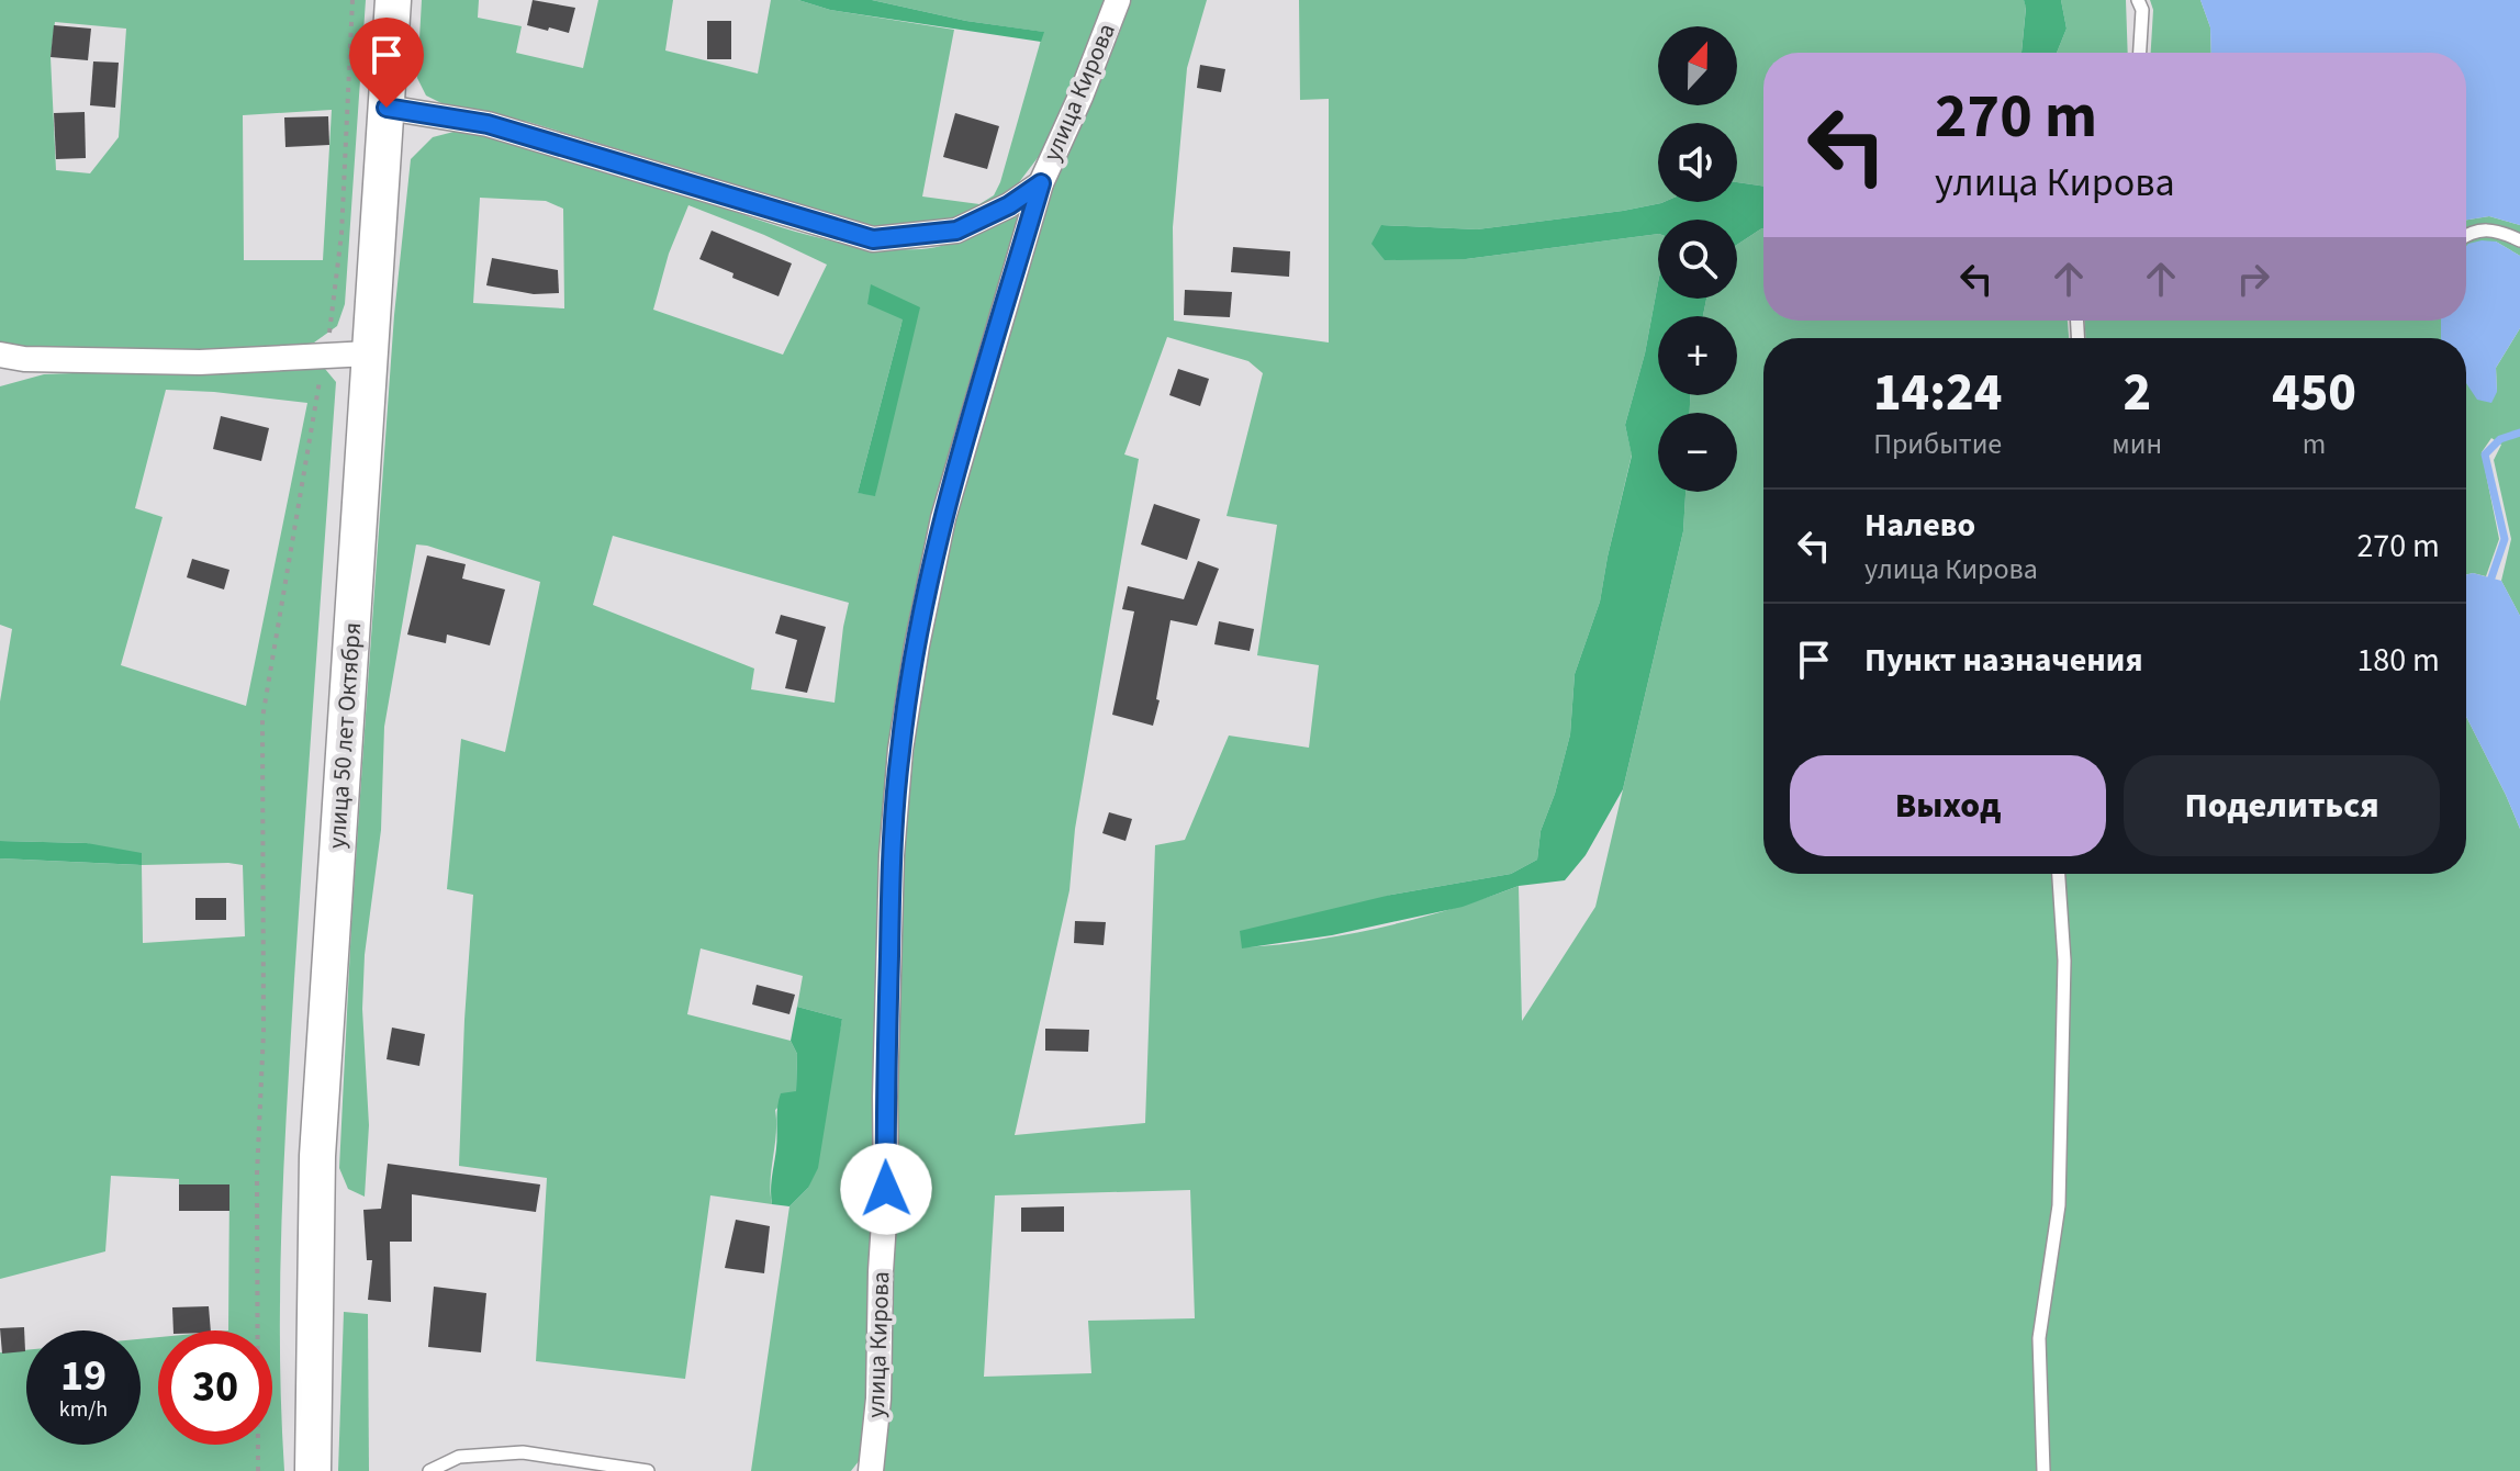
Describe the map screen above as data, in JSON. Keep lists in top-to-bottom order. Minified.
{"streets":{"main road":["улица 50 лет Октября"],"street":["улица Кирова"]},"crossings":[["улица Кирова","улица 50 лет Октября"]],"north":"top","page":{"map_buttons":["+","−"],"turn":["270 m","улица Кирова"],"eta":["14:24","Прибытие","2","мин","450","m"],"list":[{"name":"Налево","note":"улица Кирова","value":"270 m"},{"name":"Пункт назначения","value":"180 m"}],"buttons":["Выход","Поделиться"],"speed":"19 km/h","limit":"30"}}
